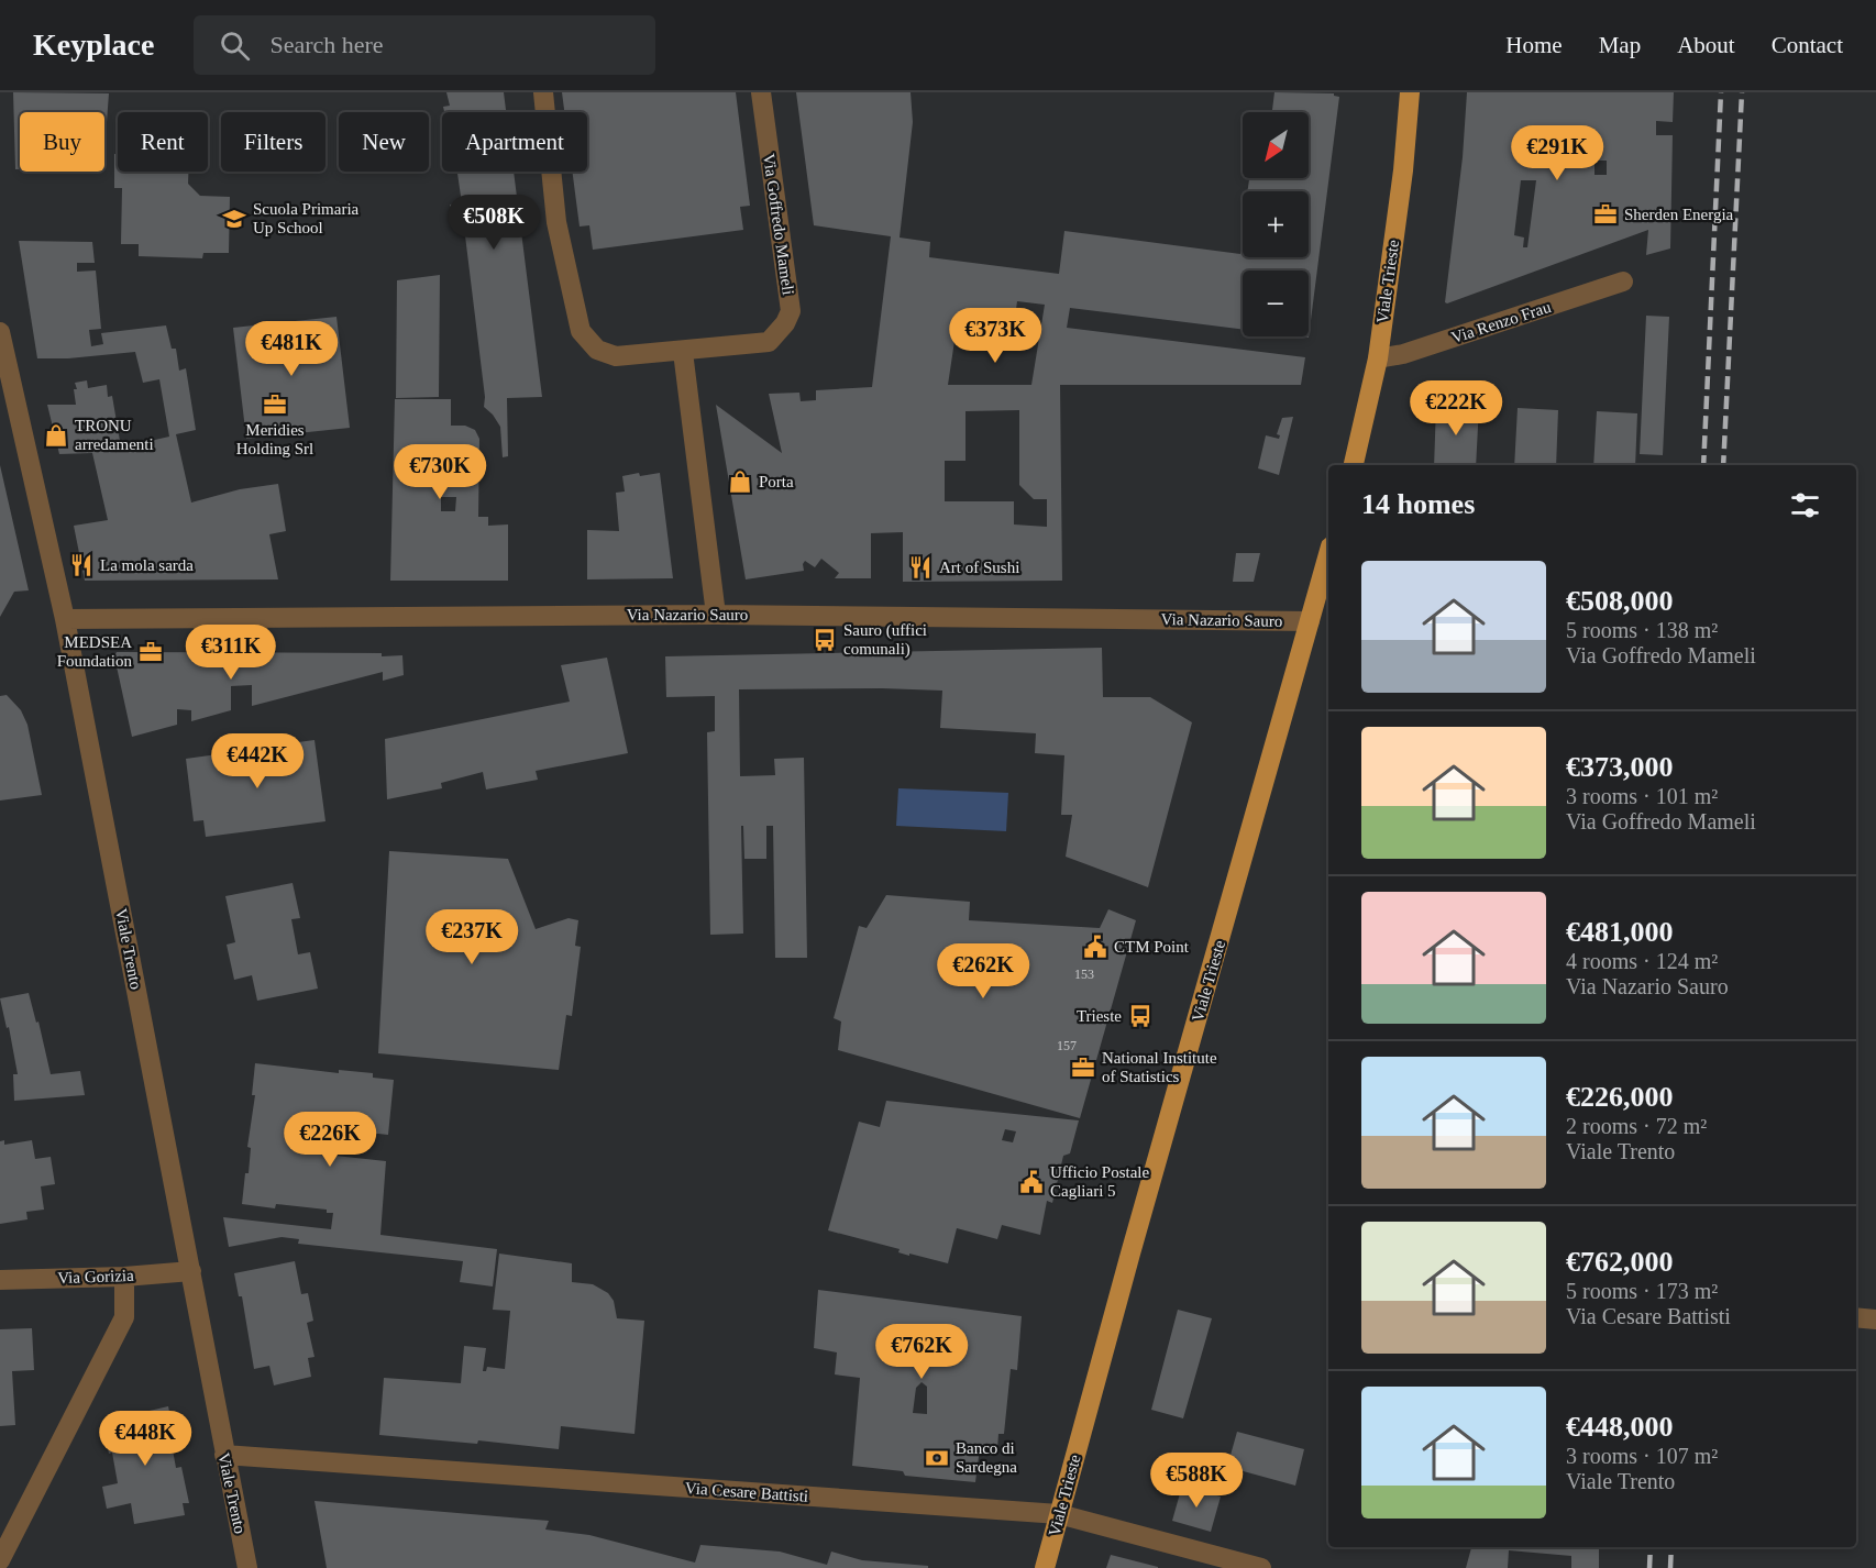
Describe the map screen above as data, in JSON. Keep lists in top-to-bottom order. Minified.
{"streets":{"main road":["Viale Trieste"],"street":["Via Goffredo Mameli","Via Renzo Frau","Via Nazario Sauro","Viale Trento","Via Gorizia","Via Cesare Battisti"]},"crossings":[["Viale Trieste","Via Renzo Frau"],["Viale Trieste","Via Nazario Sauro"],["Viale Trieste","Via Cesare Battisti"],["Via Nazario Sauro","Viale Trento"],["Viale Trento","Via Gorizia"],["Viale Trento","Via Cesare Battisti"]],"places":{"office":["Sherden Energia","Meridies Holding Srl","MEDSEA Foundation","National Institute of Statistics"],"school or university":["Scuola Primaria Up School"],"shop":["TRONU arredamenti","Porta"],"restaurant":["La mola sarda","Art of Sushi"],"bus stop":["Sauro (uffici comunali)","Trieste"],"public building":["CTM Point","Ufficio Postale Cagliari 5"],"bank":["Banco di Sardegna"]},"house_numbers":["153","157"],"north":"bottom left","page":{"header":"Keyplace","search":"Search here","nav":["Home","Map","About","Contact"],"map_buttons":["+","−"],"chip":["Buy","Rent","Filters","New","Apartment"],"price":["€291K","€508K","€373K","€481K","€222K","€730K","€311K","€442K","€237K","€262K","€226K","€762K","€448K","€588K"],"heading":"14 homes","list":[{"name":"€508,000","note":"5 rooms · 138 m² · Via Goffredo Mameli"},{"name":"€373,000","note":"3 rooms · 101 m² · Via Goffredo Mameli"},{"name":"€481,000","note":"4 rooms · 124 m² · Via Nazario Sauro"},{"name":"€226,000","note":"2 rooms · 72 m² · Viale Trento"},{"name":"€762,000","note":"5 rooms · 173 m² · Via Cesare Battisti"},{"name":"€448,000","note":"3 rooms · 107 m² · Viale Trento"}]}}
